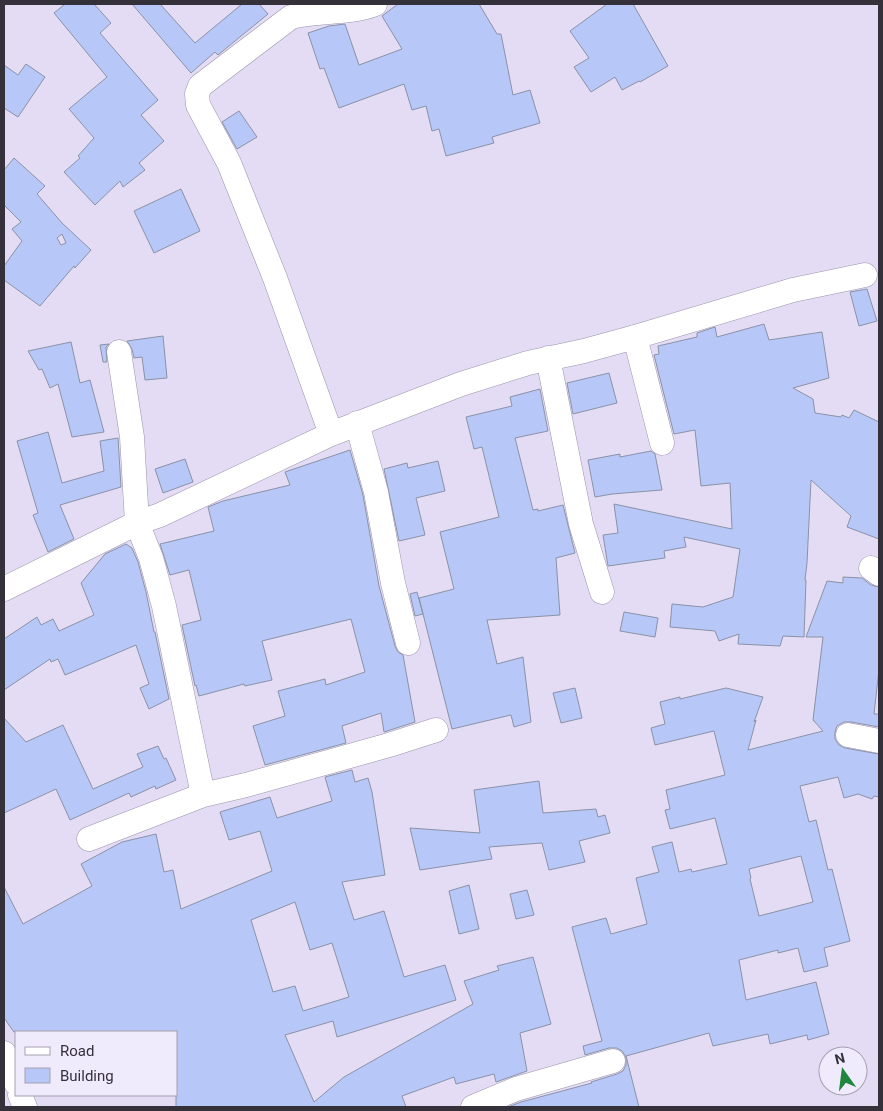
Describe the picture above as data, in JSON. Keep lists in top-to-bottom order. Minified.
{"legend":["Road","Building"],"north":"top"}
